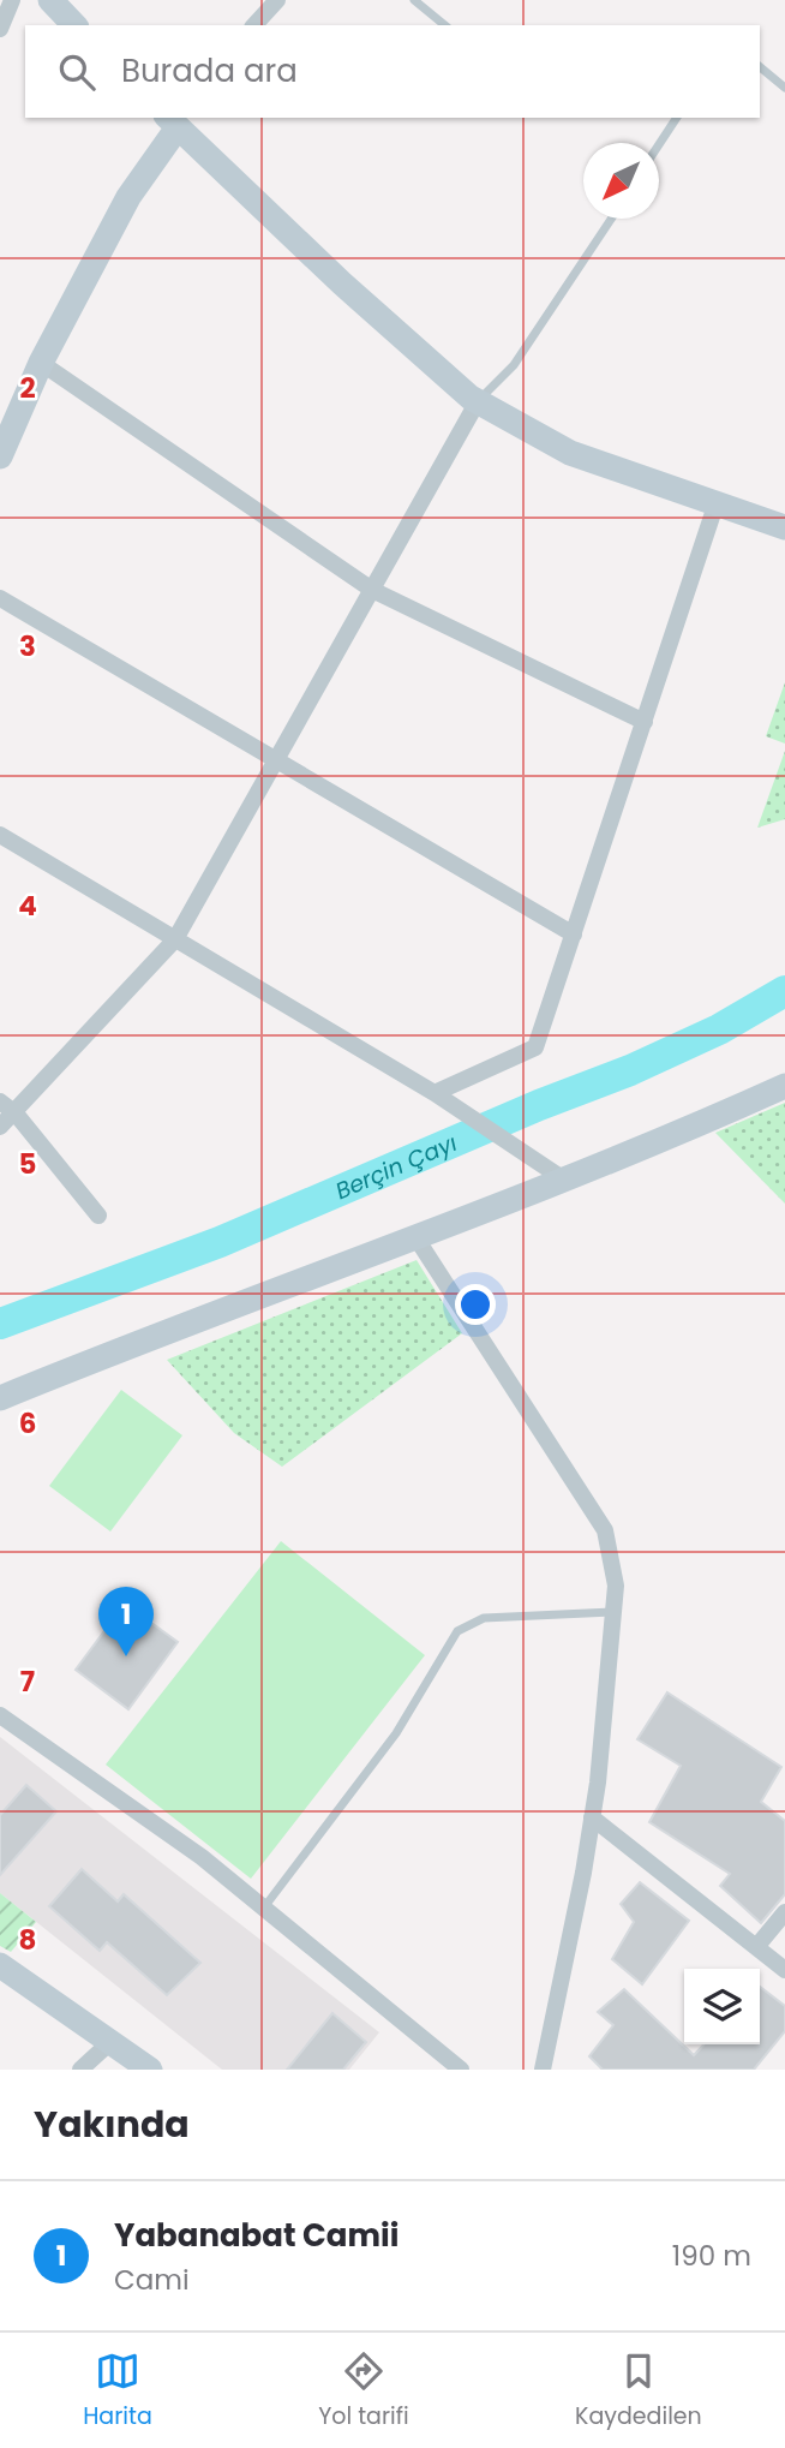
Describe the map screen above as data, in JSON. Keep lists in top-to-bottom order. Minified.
{"water":["Berçin Çayı"],"north":"bottom left","page":{"search":"Burada ara","pins":"1","heading":"Yakında","list":[{"mark":"1","name":"Yabanabat Camii","note":"Cami","value":"190 m"}],"nav":["Harita","Yol tarifi","Kaydedilen"]},"grid":{"rows":["2","3","4","5","6","7","8"]}}
